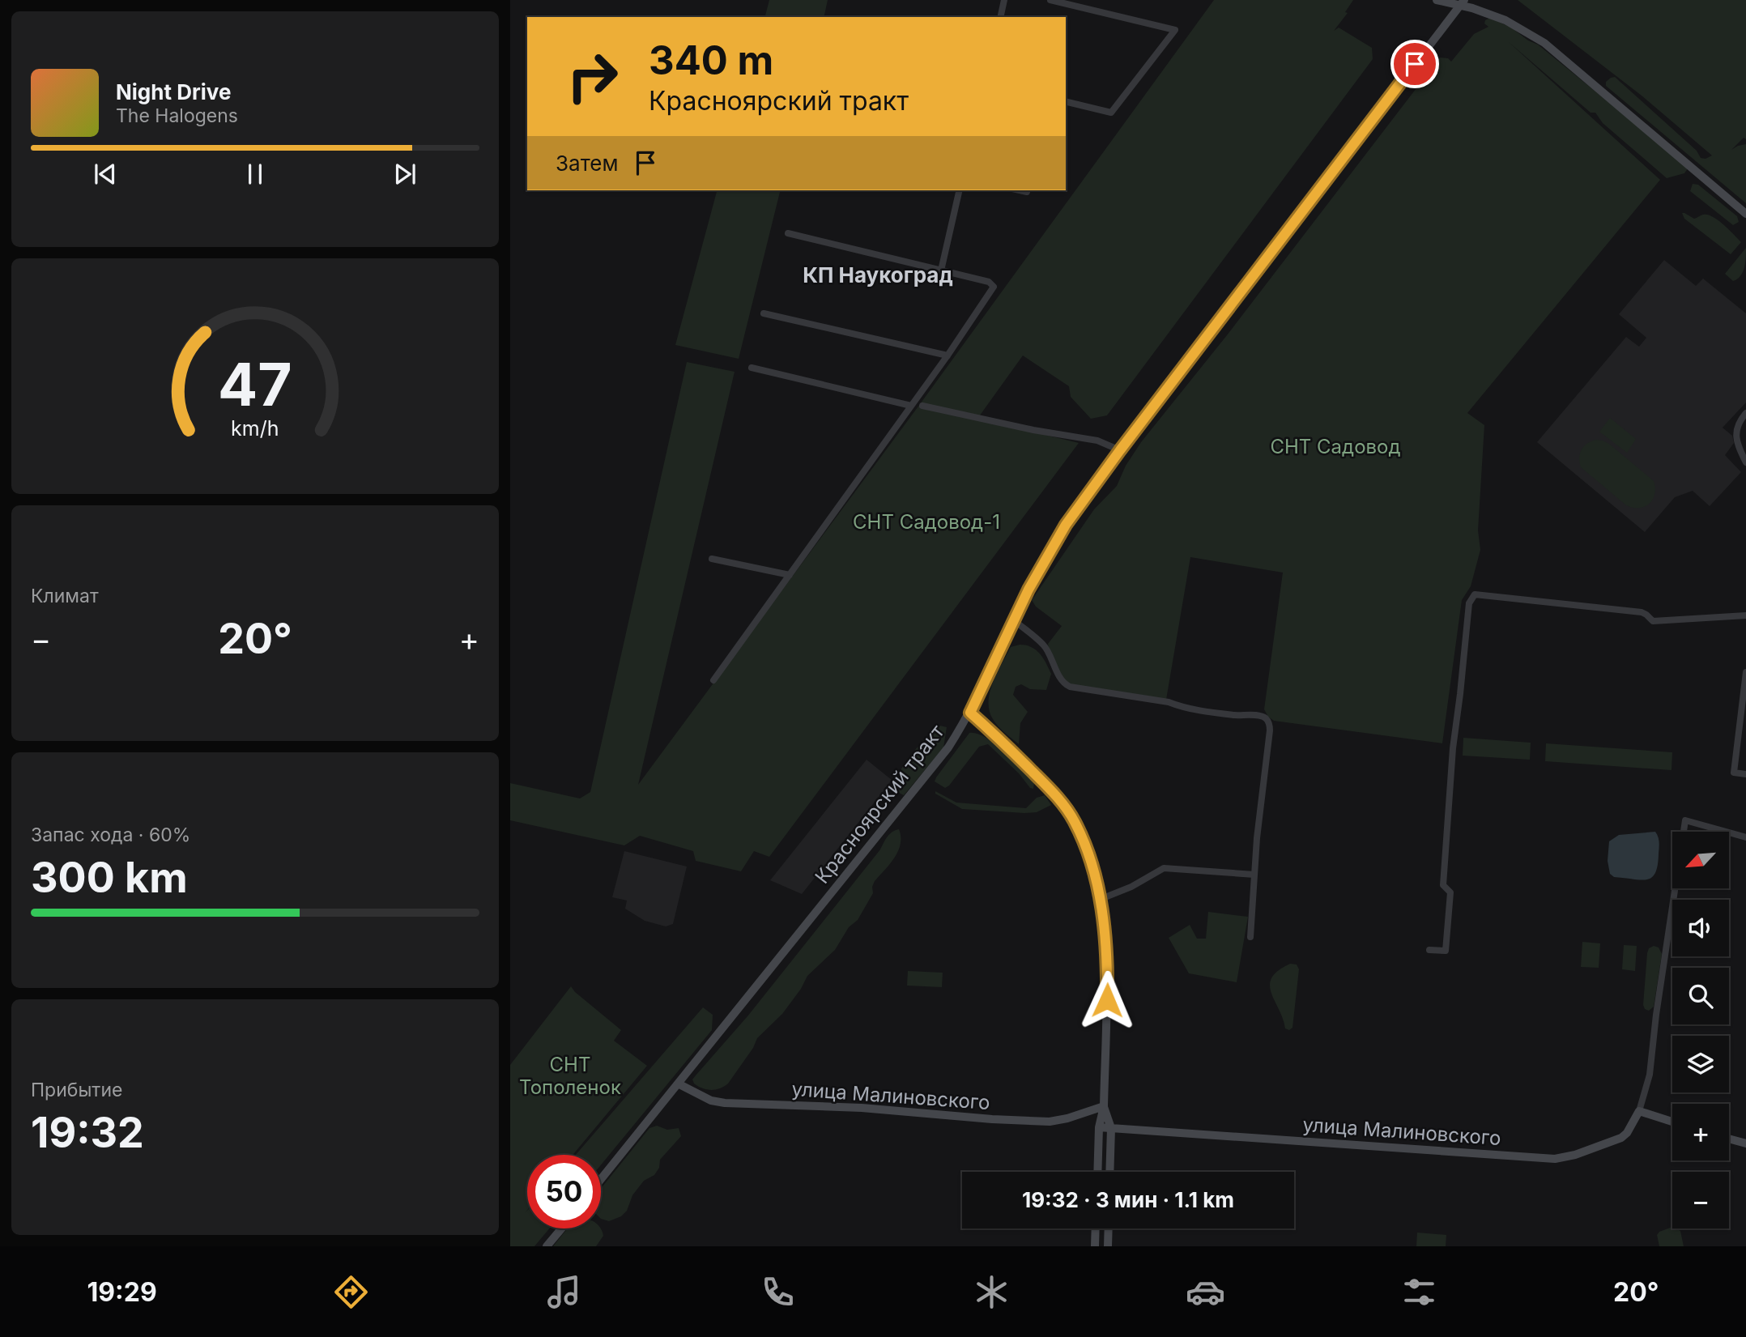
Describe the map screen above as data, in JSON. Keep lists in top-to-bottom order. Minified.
{"streets":{"main road":["Красноярский тракт","улица Малиновского"]},"crossings":[["Красноярский тракт","улица Малиновского"]],"districts":["КП Наукоград"],"parks":["СНТ Садовод","СНТ Садовод-1","СНТ Тополенок"],"north":"bottom left","page":{"turn":["340 m","Красноярский тракт"],"song":["Night Drive","The Halogens"],"then":"Затем","tile":["Климат",["Запас хода · 60%","300 km"],["Прибытие","19:32"]],"heat":["−","20°","+"],"map_buttons":["+","−"],"limit":"50","trip":"19:32 · 3 мин · 1.1 km","tabs":["19:29","20°"],"gauge":["47","km/h"]}}
